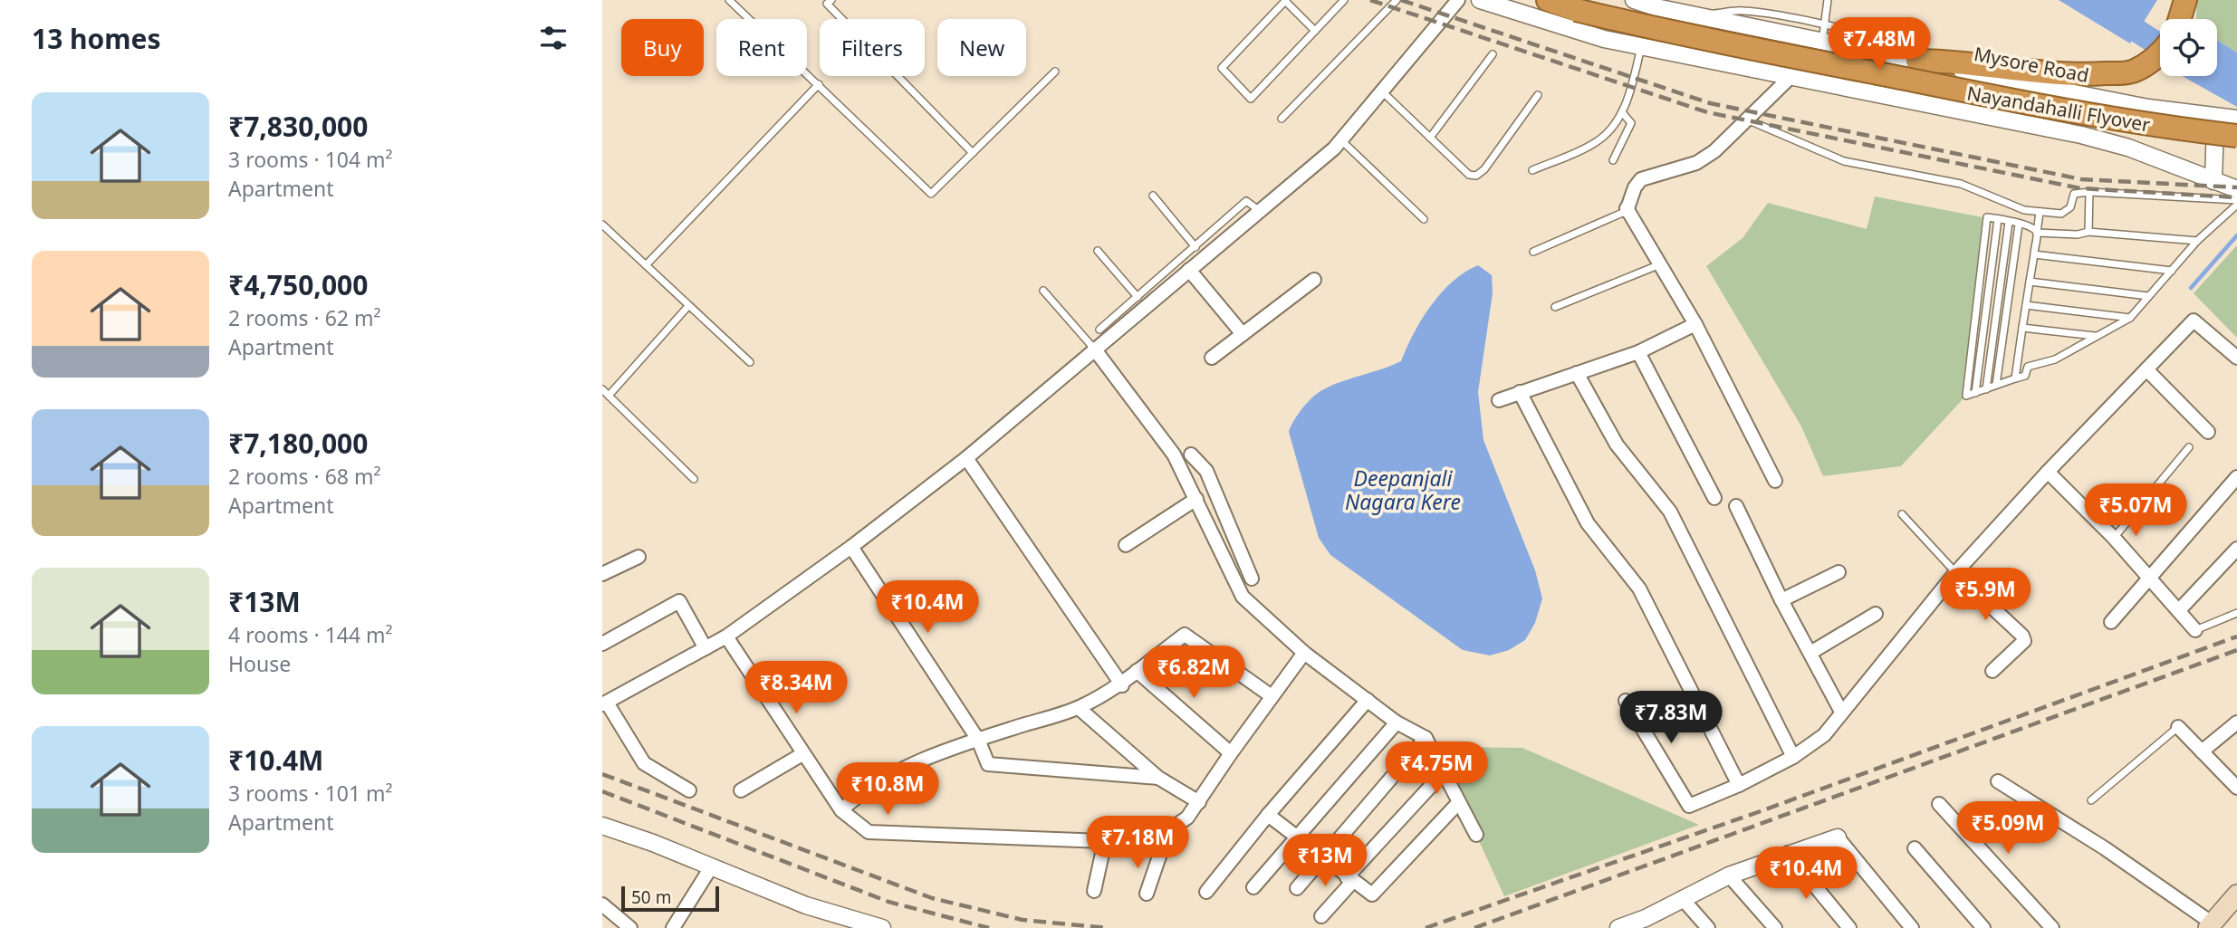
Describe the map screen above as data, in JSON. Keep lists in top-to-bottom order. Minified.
{"streets":{"highway":["Nayandahalli Flyover"],"street":["Mysore Road"]},"water":["Deepanjali Nagara Kere"],"scale_bar":"50 m","page":{"heading":"13 homes","price":["₹7.48M","₹5.07M","₹5.9M","₹10.4M","₹6.82M","₹8.34M","₹7.83M","₹4.75M","₹10.8M","₹5.09M","₹7.18M","₹13M","₹10.4M"],"chip":["Buy","Rent","Filters","New"],"list":[{"name":"₹7,830,000","note":"3 rooms · 104 m² · Apartment"},{"name":"₹4,750,000","note":"2 rooms · 62 m² · Apartment"},{"name":"₹7,180,000","note":"2 rooms · 68 m² · Apartment"},{"name":"₹13M","note":"4 rooms · 144 m² · House"},{"name":"₹10.4M","note":"3 rooms · 101 m² · Apartment"}],"scale":"50 m"}}
